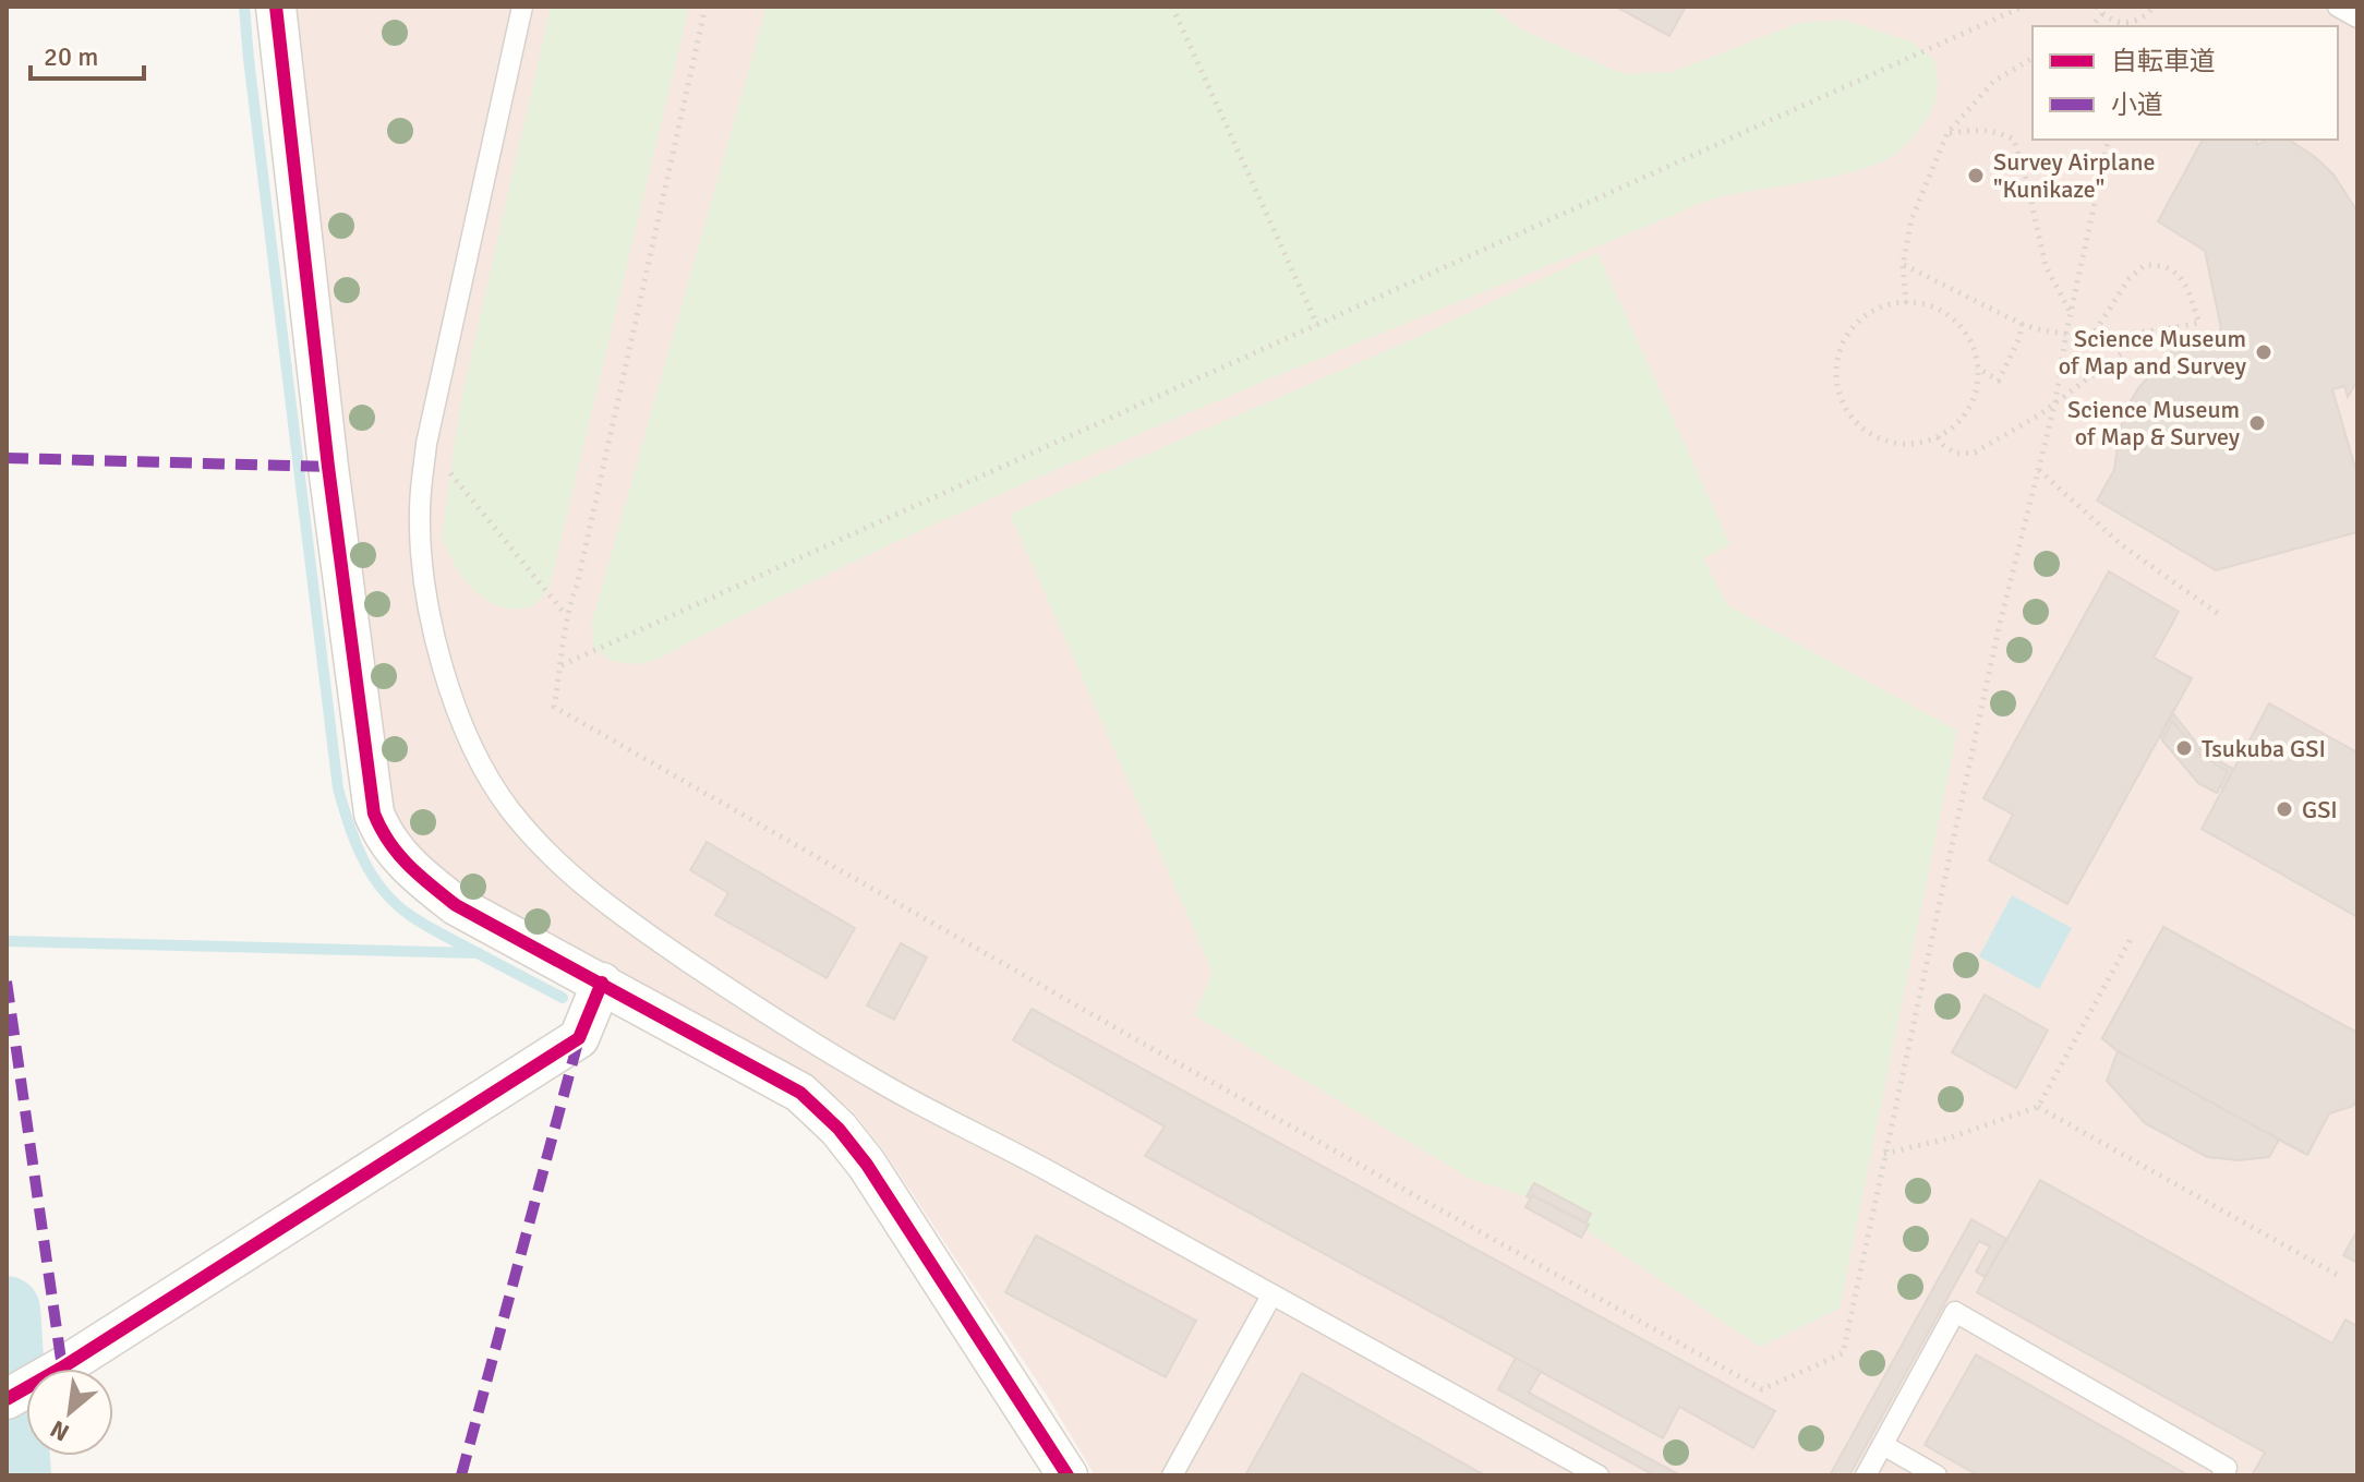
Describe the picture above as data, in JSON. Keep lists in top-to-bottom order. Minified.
{"places":["Survey Airplane \"Kunikaze\"","Science Museum of Map and Survey","Science Museum of Map & Survey","Tsukuba GSI","GSI"],"legend":["自転車道","小道"],"scale_bar":"20 m","north":"bottom left"}
